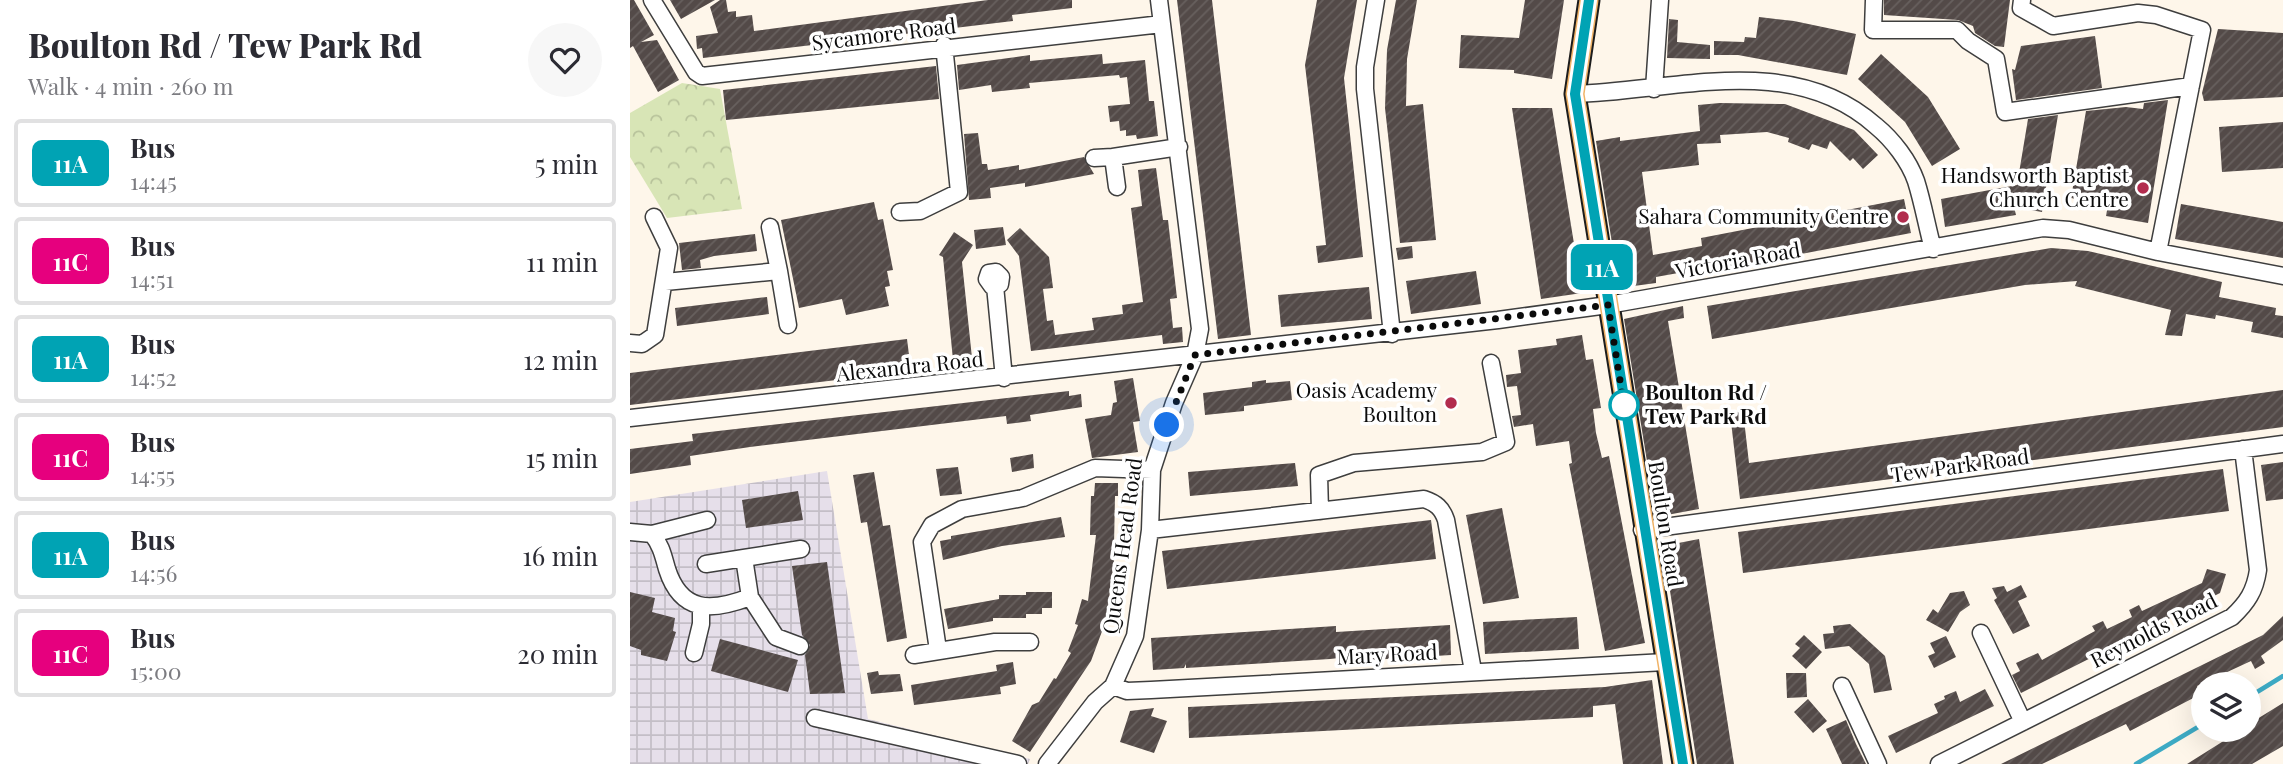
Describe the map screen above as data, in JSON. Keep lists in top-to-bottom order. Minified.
{"streets":{"main road":["Boulton Road"],"street":["Sycamore Road","Victoria Road","Alexandra Road","Tew Park Road","Queens Head Road","Reynolds Road","Mary Road"]},"crossings":[["Sycamore Road","Queens Head Road"],["Victoria Road","Alexandra Road"],["Victoria Road","Boulton Road"],["Victoria Road","Queens Head Road"],["Alexandra Road","Queens Head Road"],["Tew Park Road","Boulton Road"],["Tew Park Road","Reynolds Road"],["Boulton Road","Mary Road"],["Queens Head Road","Mary Road"]],"places":["Handsworth Baptist Church Centre","Sahara Community Centre","Oasis Academy Boulton","Boulton Rd / Tew Park Rd"],"lines":["bus line 11A"],"page":{"heading":["Boulton Rd / Tew Park Rd","Walk · 4 min · 260 m"],"on_map":"11A","list":[{"mark":"11A","name":"Bus","note":"14:45","value":"5 min"},{"mark":"11C","name":"Bus","note":"14:51","value":"11 min"},{"mark":"11A","name":"Bus","note":"14:52","value":"12 min"},{"mark":"11C","name":"Bus","note":"14:55","value":"15 min"},{"mark":"11A","name":"Bus","note":"14:56","value":"16 min"},{"mark":"11C","name":"Bus","note":"15:00","value":"20 min"}]}}
